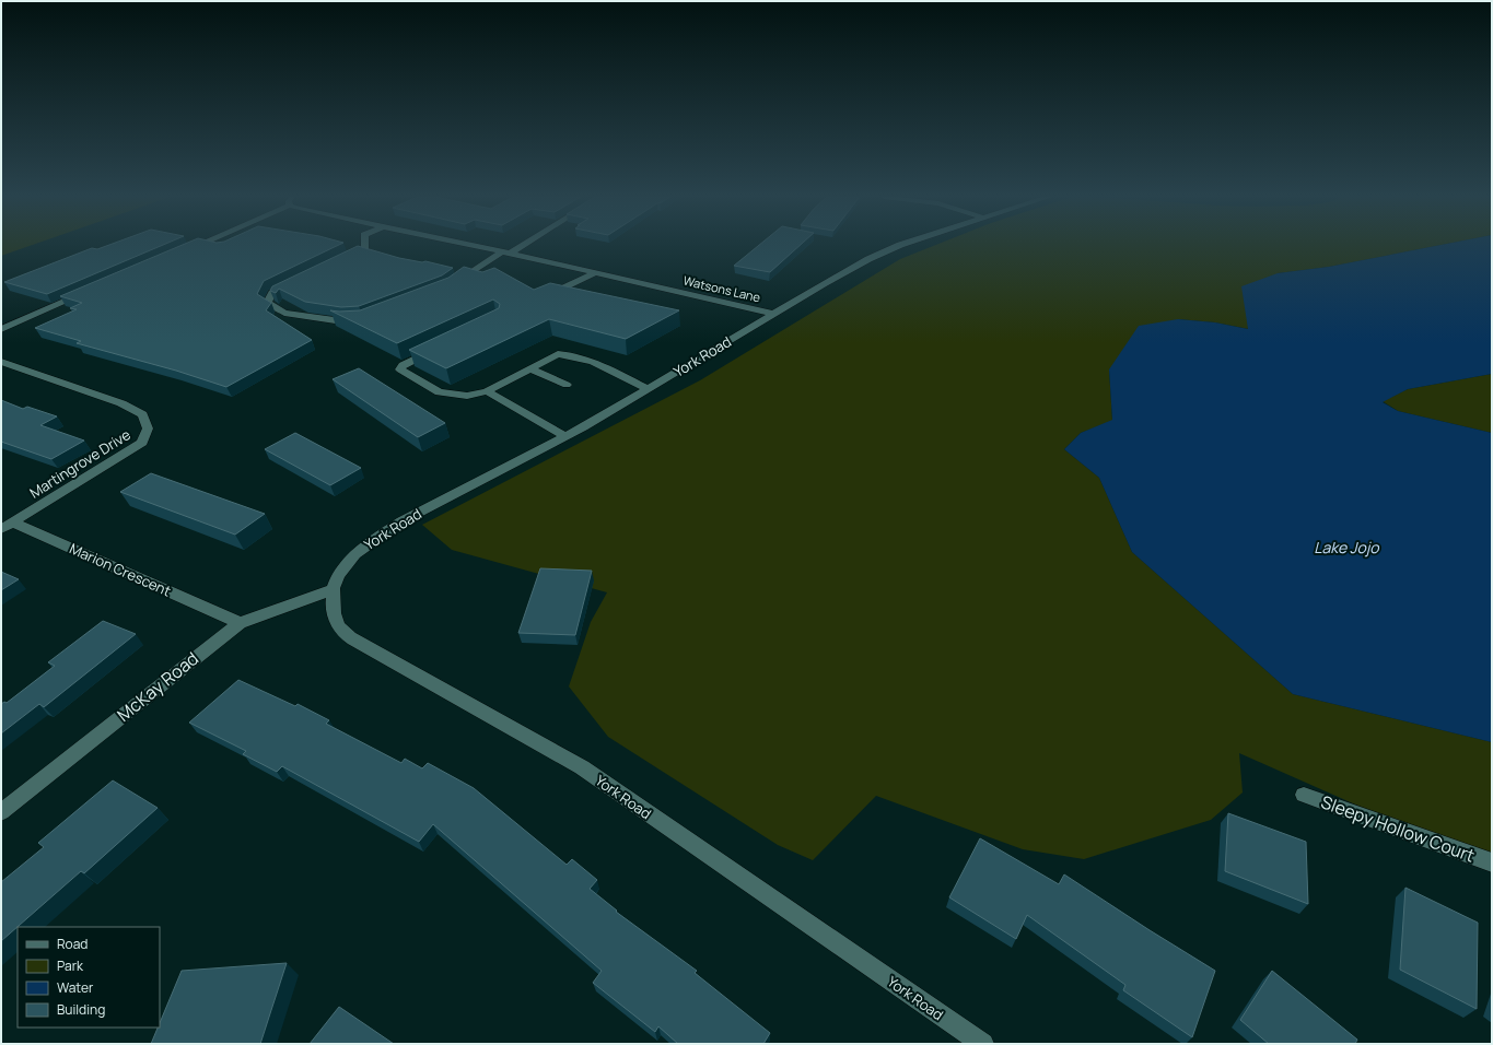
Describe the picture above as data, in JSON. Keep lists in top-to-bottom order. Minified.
{"streets":{"street":["Watsons Lane","York Road","Martingrove Drive","Marion Crescent","McKay Road","Sleepy Hollow Court"]},"crossings":[["Watsons Lane","York Road"],["York Road","McKay Road"],["Martingrove Drive","Marion Crescent"],["Marion Crescent","McKay Road"]],"water":["Lake Jojo"],"legend":["Road","Park","Water","Building"]}
